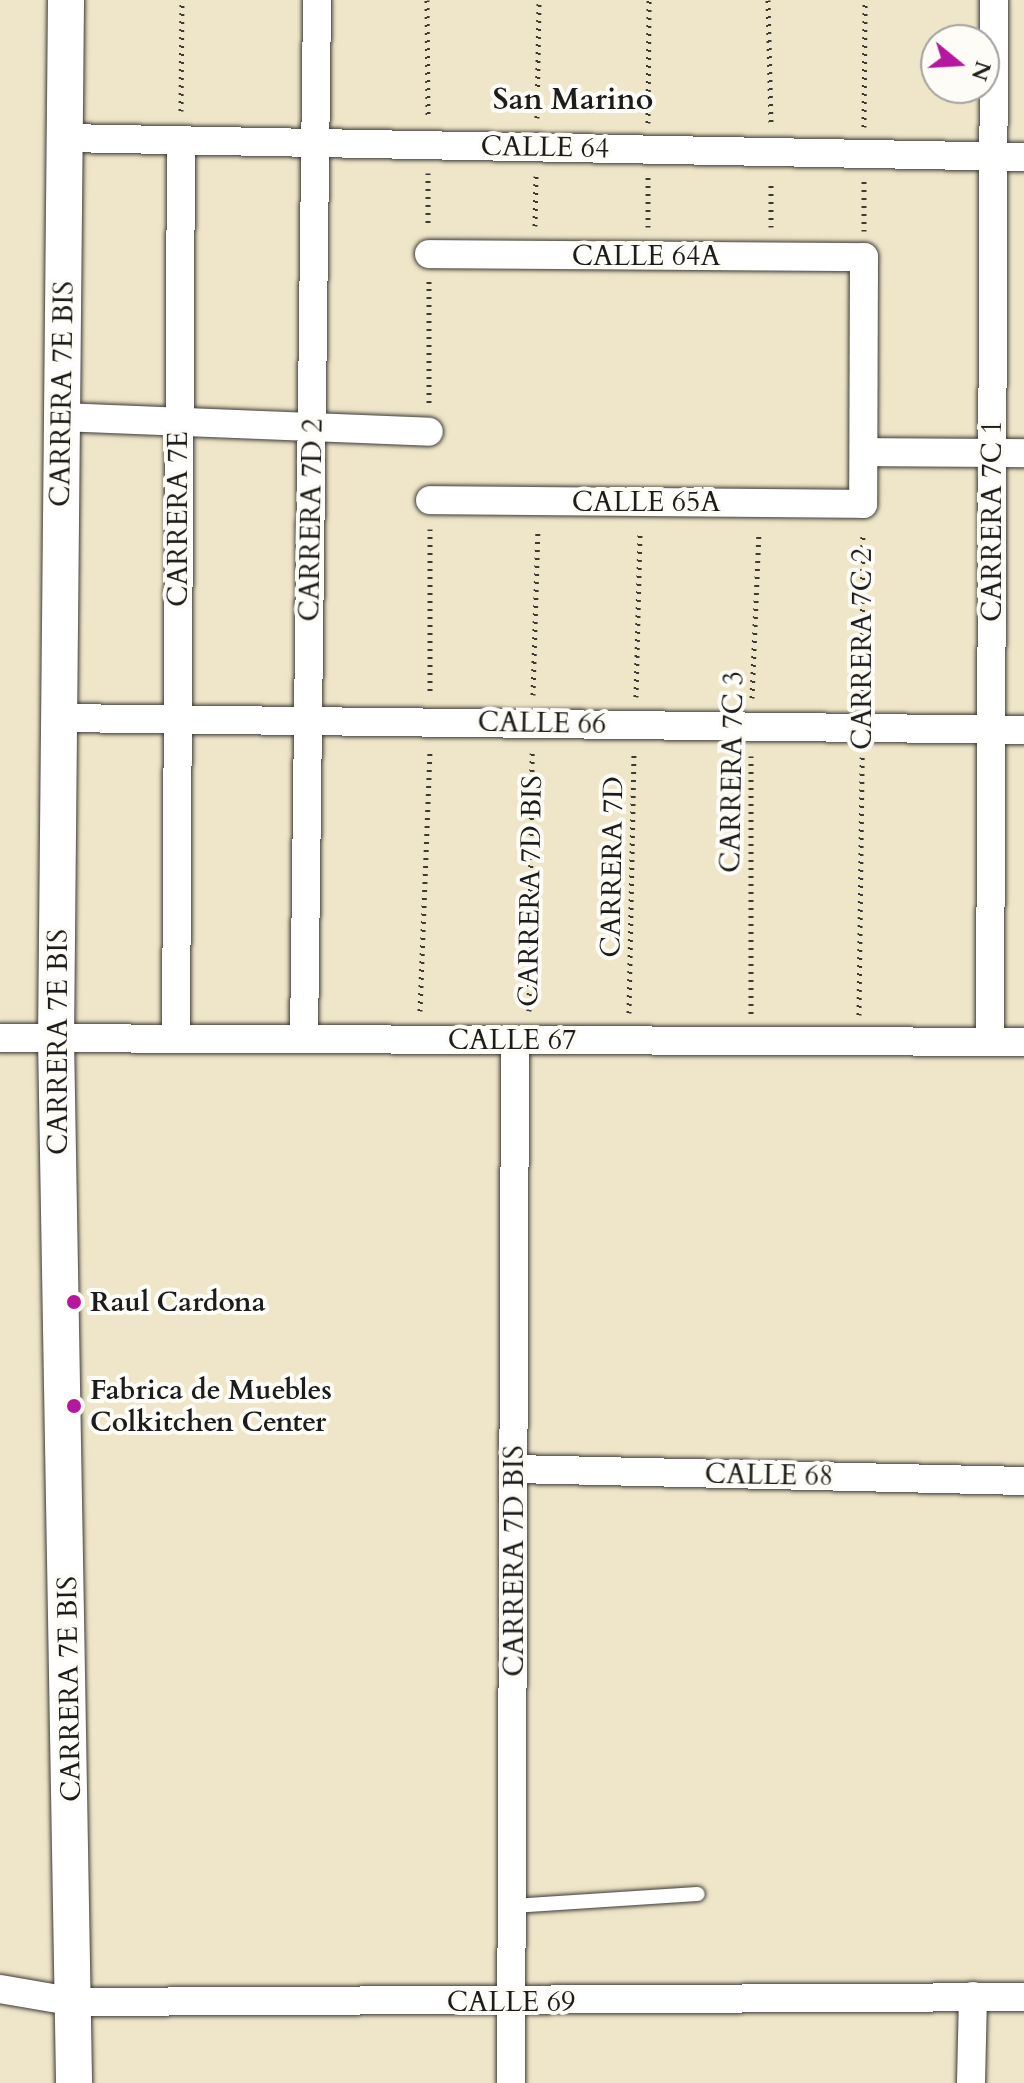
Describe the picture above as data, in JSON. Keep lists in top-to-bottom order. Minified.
{"streets":{"street":["CALLE 64","CALLE 64A","CARRERA 7E BIS","CALLE 65A","CARRERA 7E","CARRERA 7D 2","CARRERA 7C 1","CALLE 66","CARRERA 7D BIS","CALLE 67","CALLE 68","CALLE 69"],"path":["CARRERA 7C 2","CARRERA 7C 3","CARRERA 7D"]},"crossings":[["CALLE 64","CARRERA 7E BIS"],["CALLE 64","CARRERA 7E"],["CALLE 64","CARRERA 7D 2"],["CALLE 64","CARRERA 7C 1"],["CARRERA 7E BIS","CALLE 66"],["CARRERA 7E BIS","CALLE 67"],["CARRERA 7E BIS","CALLE 69"],["CALLE 65A","CARRERA 7C 2"],["CALLE 65A","CARRERA 7C 3"],["CALLE 65A","CARRERA 7D"],["CALLE 65A","CARRERA 7D BIS"],["CARRERA 7E","CALLE 66"],["CARRERA 7E","CALLE 67"],["CARRERA 7D 2","CALLE 66"],["CARRERA 7D 2","CALLE 67"],["CARRERA 7C 1","CALLE 66"],["CARRERA 7C 1","CALLE 67"],["CARRERA 7C 2","CALLE 66"],["CARRERA 7C 2","CALLE 67"],["CALLE 66","CARRERA 7C 3"],["CALLE 66","CARRERA 7D"],["CALLE 66","CARRERA 7D BIS"],["CARRERA 7C 3","CALLE 67"],["CARRERA 7D","CALLE 67"],["CARRERA 7D BIS","CALLE 67"],["CARRERA 7D BIS","CALLE 68"],["CARRERA 7D BIS","CALLE 69"]],"districts":["San Marino"],"places":["Raul Cardona","Fabrica de Muebles Colkitchen Center"],"north":"right"}
